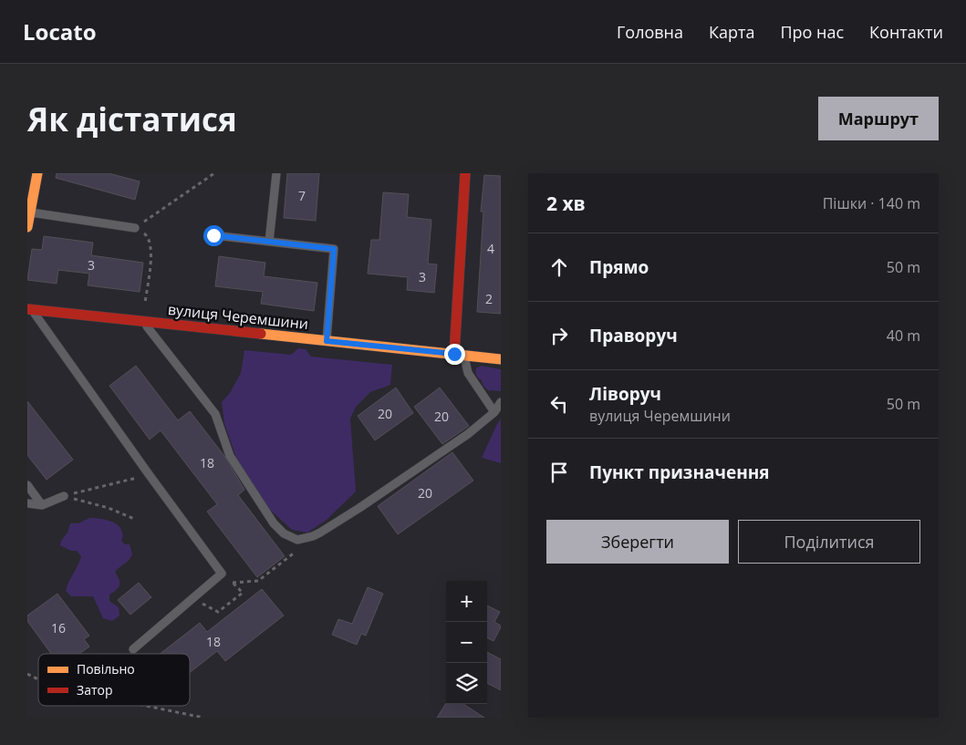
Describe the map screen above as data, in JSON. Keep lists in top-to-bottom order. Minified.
{"streets":{"street":["вулиця Черемшини"]},"house_numbers":["7","4","3","3","2","20","20","18","20","16","18"],"legend":["Повільно","Затор"],"page":{"header":"Locato","nav":["Головна","Карта","Про нас","Контакти"],"buttons":["Маршрут",["Зберегти","Поділитися"]],"title":"Як дістатися","heading":["2 хв","Пішки · 140 m"],"list":[["Прямо","50 m"],["Праворуч","40 m"],["Ліворуч","вулиця Черемшини","50 m"],"Пункт призначення"],"map_buttons":["+","−"]}}
